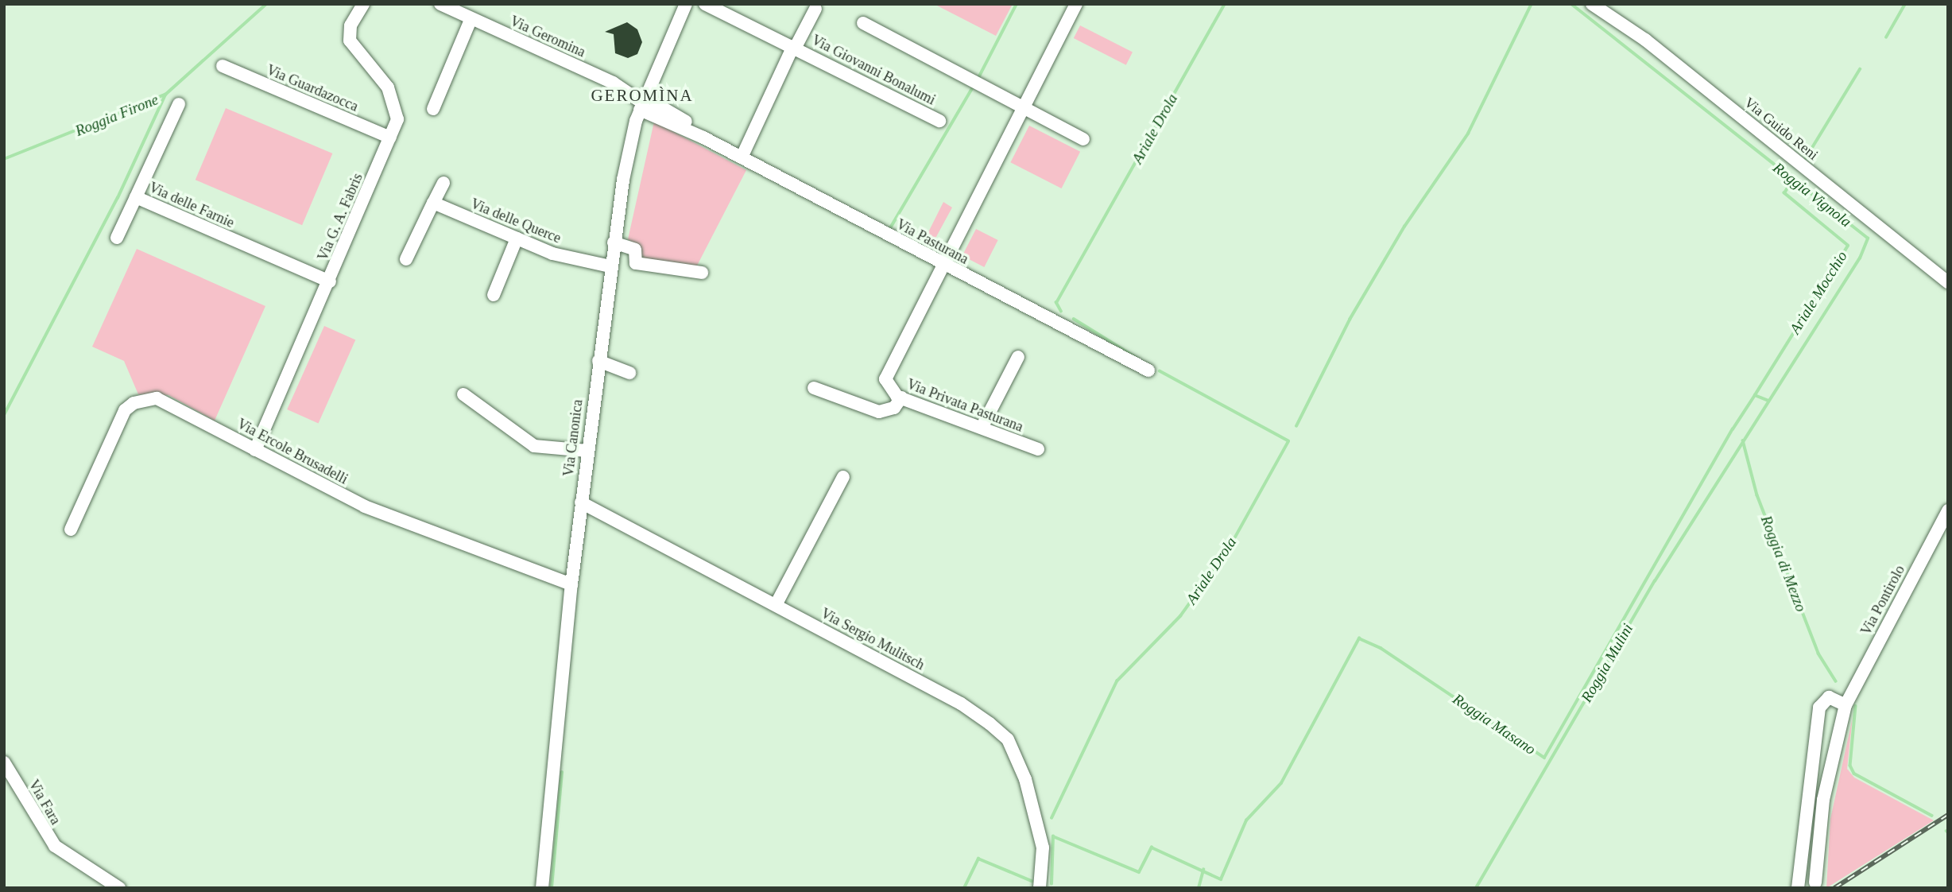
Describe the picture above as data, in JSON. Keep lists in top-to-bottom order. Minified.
{"streets":{"street":["Via Geromina","Via Giovanni Bonalumi","Via Guardazocca","Via Guido Reni","Via delle Farnie","Via G. A. Fabris","Via delle Querce","Via Pasturana","Via Privata Pasturana","Via Canonica","Via Ercole Brusadelli","Via Pontirolo","Via Sergio Mulitsch","Via Fara"]},"crossings":[["Via Geromina","Via Pasturana"],["Via Geromina","Via Canonica"],["Via Guardazocca","Via G. A. Fabris"],["Via delle Farnie","Via G. A. Fabris"],["Via G. A. Fabris","Via Ercole Brusadelli"],["Via delle Querce","Via Canonica"],["Via Pasturana","Via Privata Pasturana"],["Via Pasturana","Via Canonica"],["Via Canonica","Via Ercole Brusadelli"],["Via Canonica","Via Sergio Mulitsch"]],"districts":["GEROMÌNA"],"water":["Roggia Firone","Ariale Drola","Roggia Vignola","Ariale Mocchio","Roggia di Mezzo","Roggia Mulini","Roggia Masano"]}
